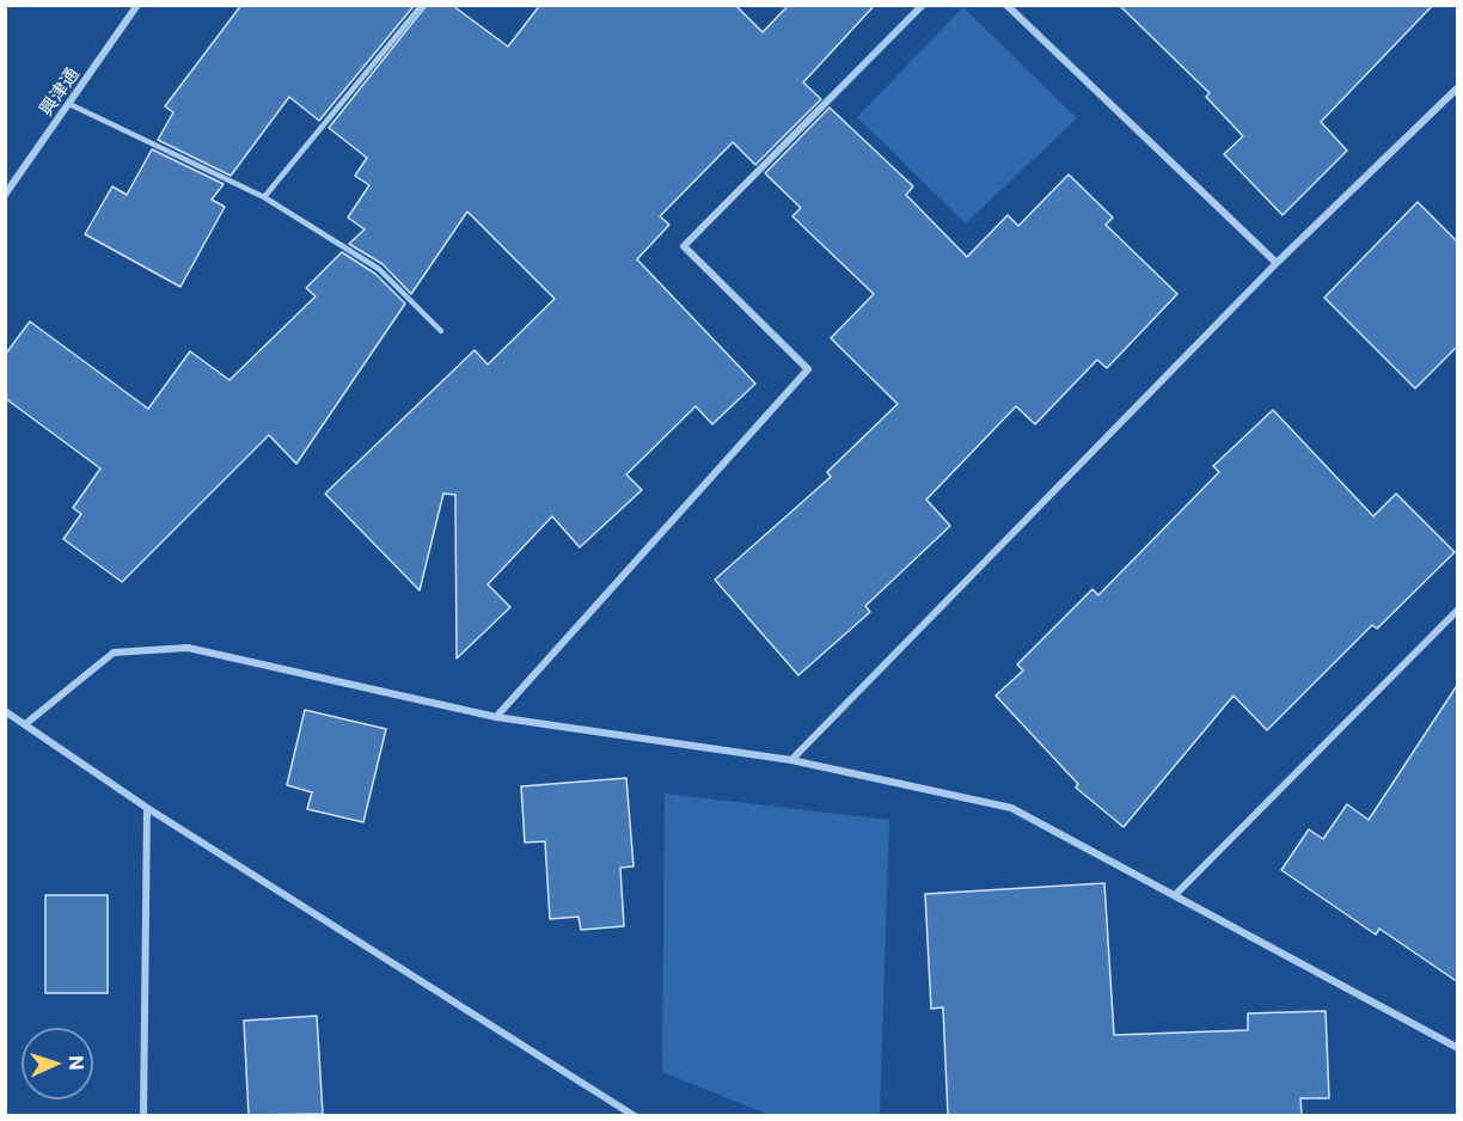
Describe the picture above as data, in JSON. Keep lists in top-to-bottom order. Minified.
{"streets":{"street":["興津通"]},"north":"right"}
